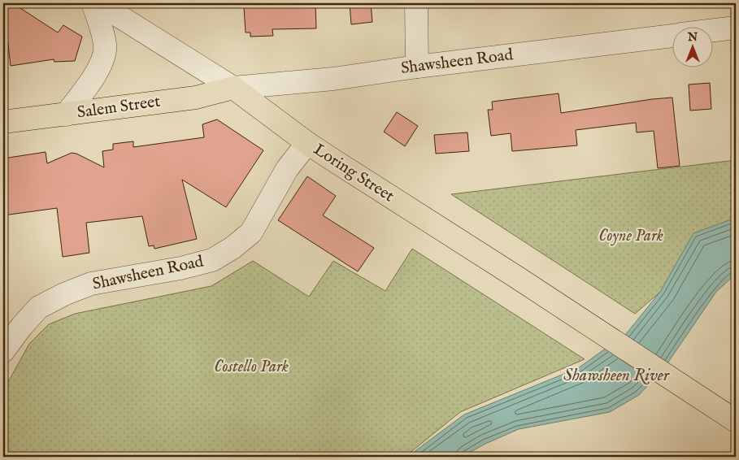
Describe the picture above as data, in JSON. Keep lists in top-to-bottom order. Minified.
{"streets":{"main road":["Salem Street","Loring Street"],"street":["Shawsheen Road"]},"crossings":[["Shawsheen Road","Salem Street"],["Shawsheen Road","Loring Street"],["Salem Street","Loring Street"]],"water":["Shawsheen River"],"parks":["Coyne Park","Costello Park"],"north":"top"}
